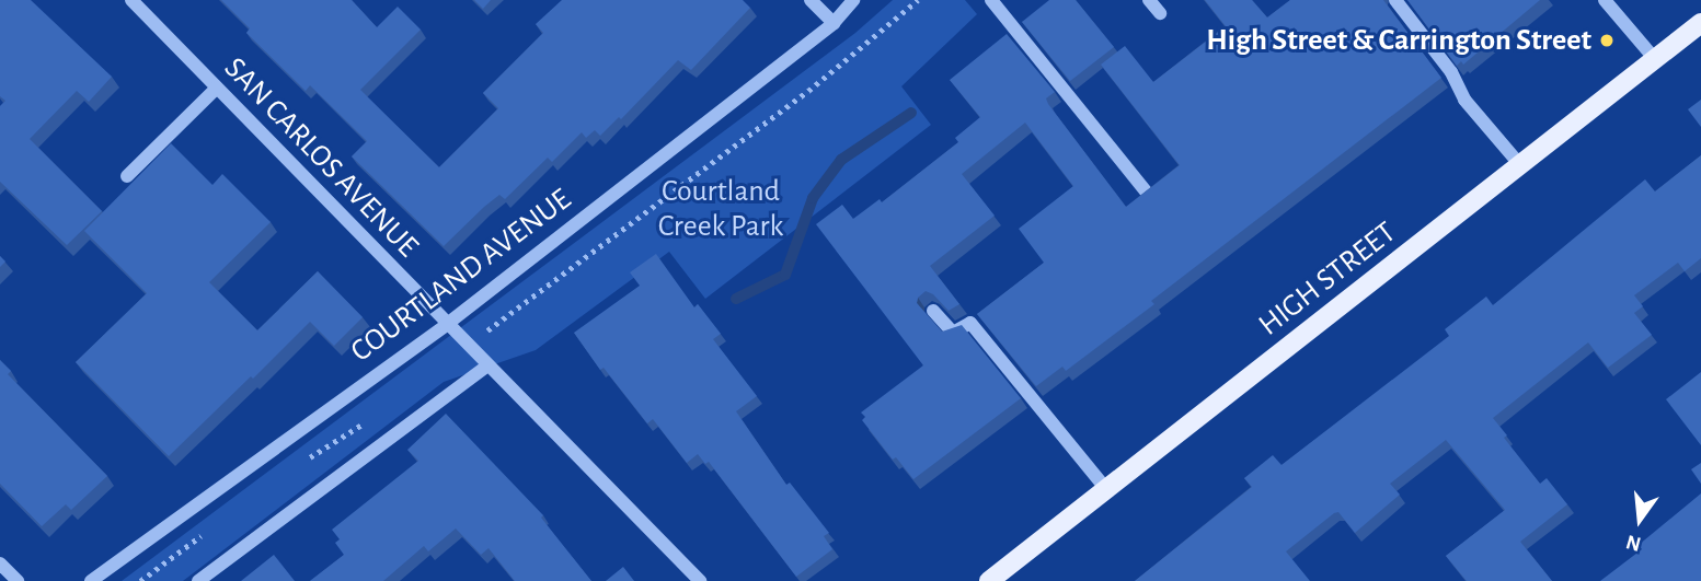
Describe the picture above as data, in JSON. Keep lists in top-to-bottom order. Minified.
{"streets":{"main road":["HIGH STREET"],"street":["SAN CARLOS AVENUE","COURTLAND AVENUE"]},"crossings":[["SAN CARLOS AVENUE","COURTLAND AVENUE"]],"parks":["Courtland Creek Park"],"places":["High Street & Carrington Street"],"north":"bottom"}
